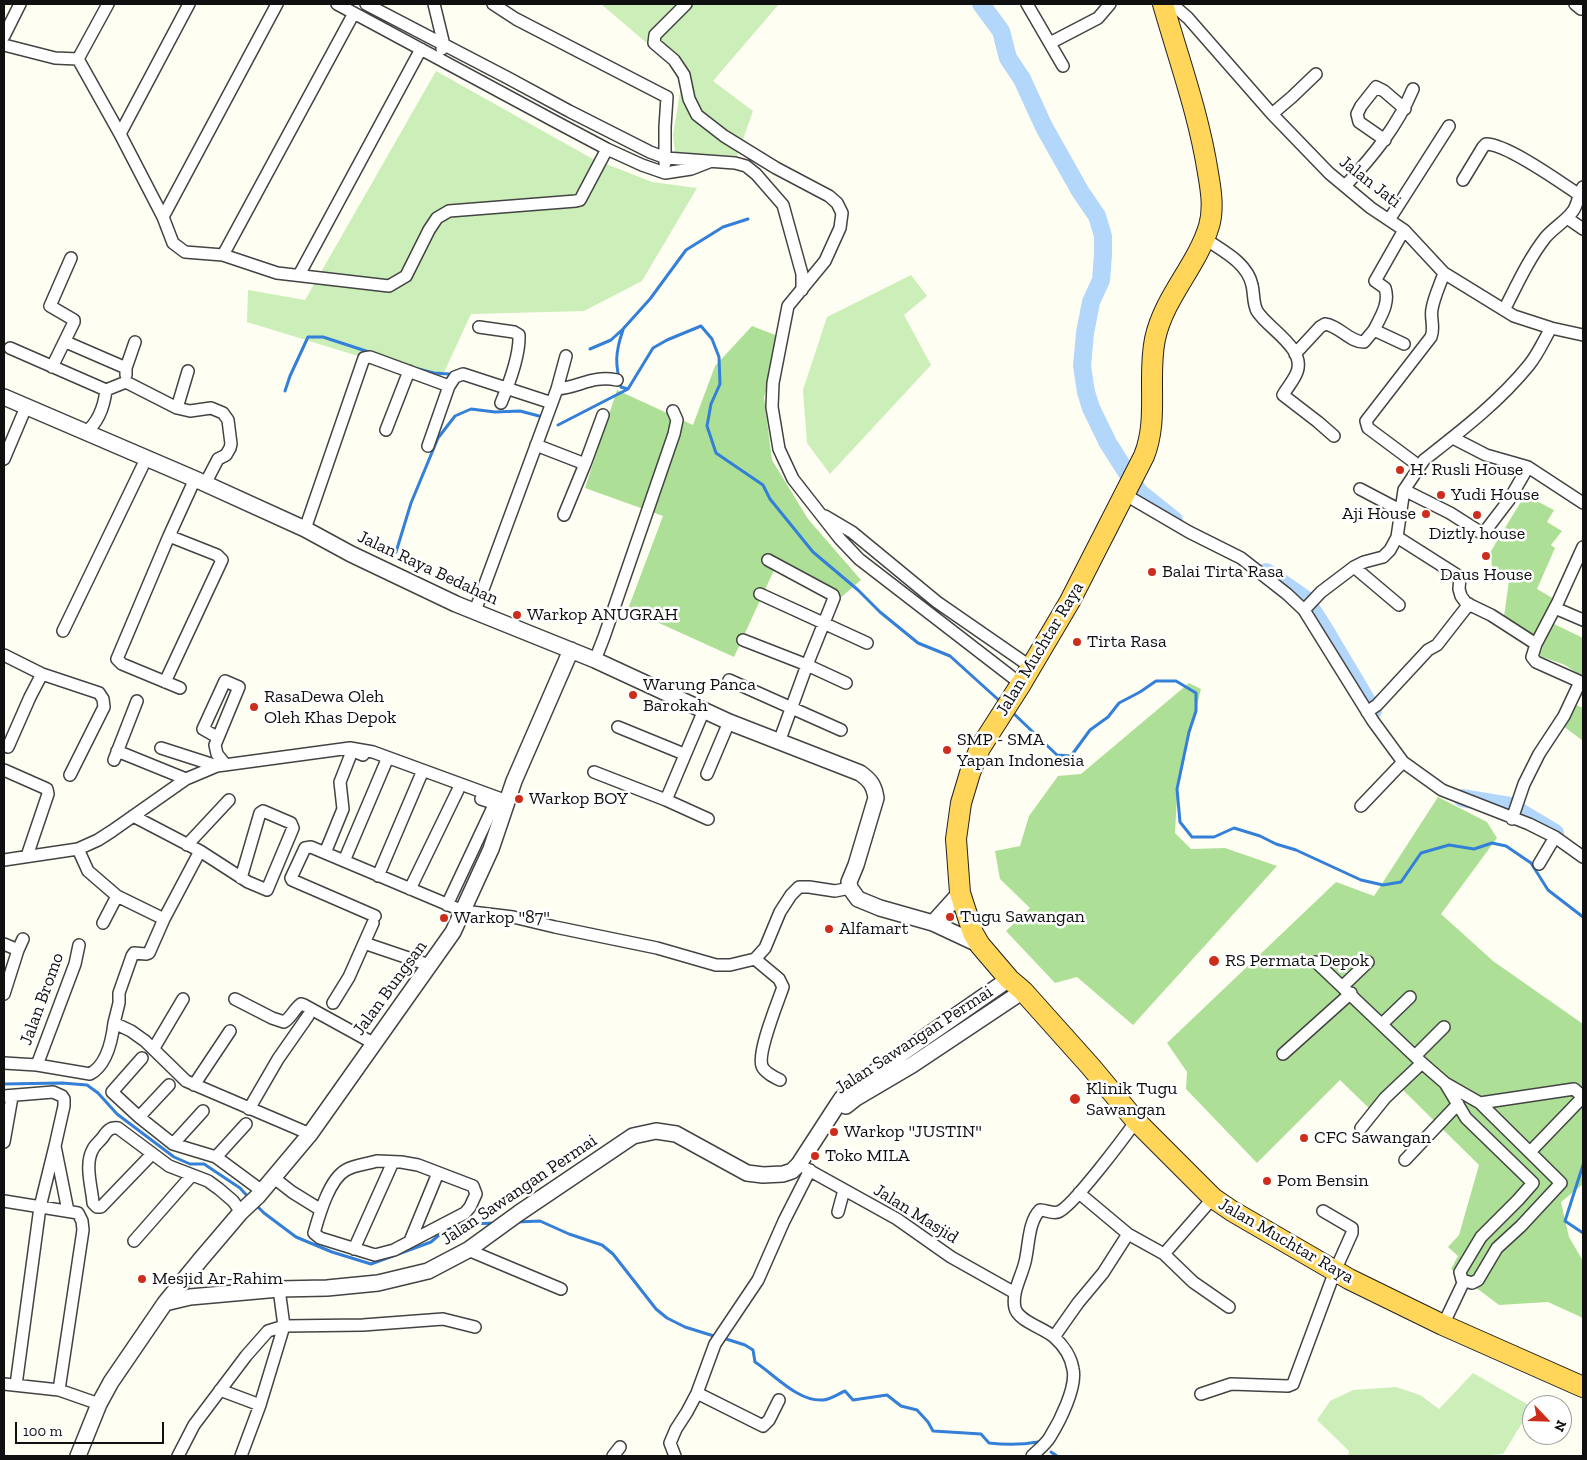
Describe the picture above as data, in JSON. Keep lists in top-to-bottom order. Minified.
{"streets":{"highway":["Jalan Muchtar Raya"],"street":["Jalan Jati","Jalan Raya Bedahan","Jalan Bungsan","Jalan Bromo","Jalan Sawangan Permai","Jalan Masjid"]},"crossings":[["Jalan Raya Bedahan","Jalan Bungsan"],["Jalan Muchtar Raya","Jalan Sawangan Permai"],["Jalan Bungsan","Jalan Sawangan Permai"],["Jalan Sawangan Permai","Jalan Masjid"]],"places":["H. Rusli House","Yudi House","Aji House","Diztly house","Daus House","Balai Tirta Rasa","Warkop ANUGRAH","Tirta Rasa","Warung Panca Barokah","RasaDewa Oleh Oleh Khas Depok","SMP - SMA Yapan Indonesia","Warkop BOY","Tugu Sawangan","Warkop \"87\"","Alfamart","RS Permata Depok","Klinik Tugu Sawangan","Warkop \"JUSTIN\"","CFC Sawangan","Toko MILA","Pom Bensin","Mesjid Ar-Rahim"],"scale_bar":"100 m","north":"bottom right"}
